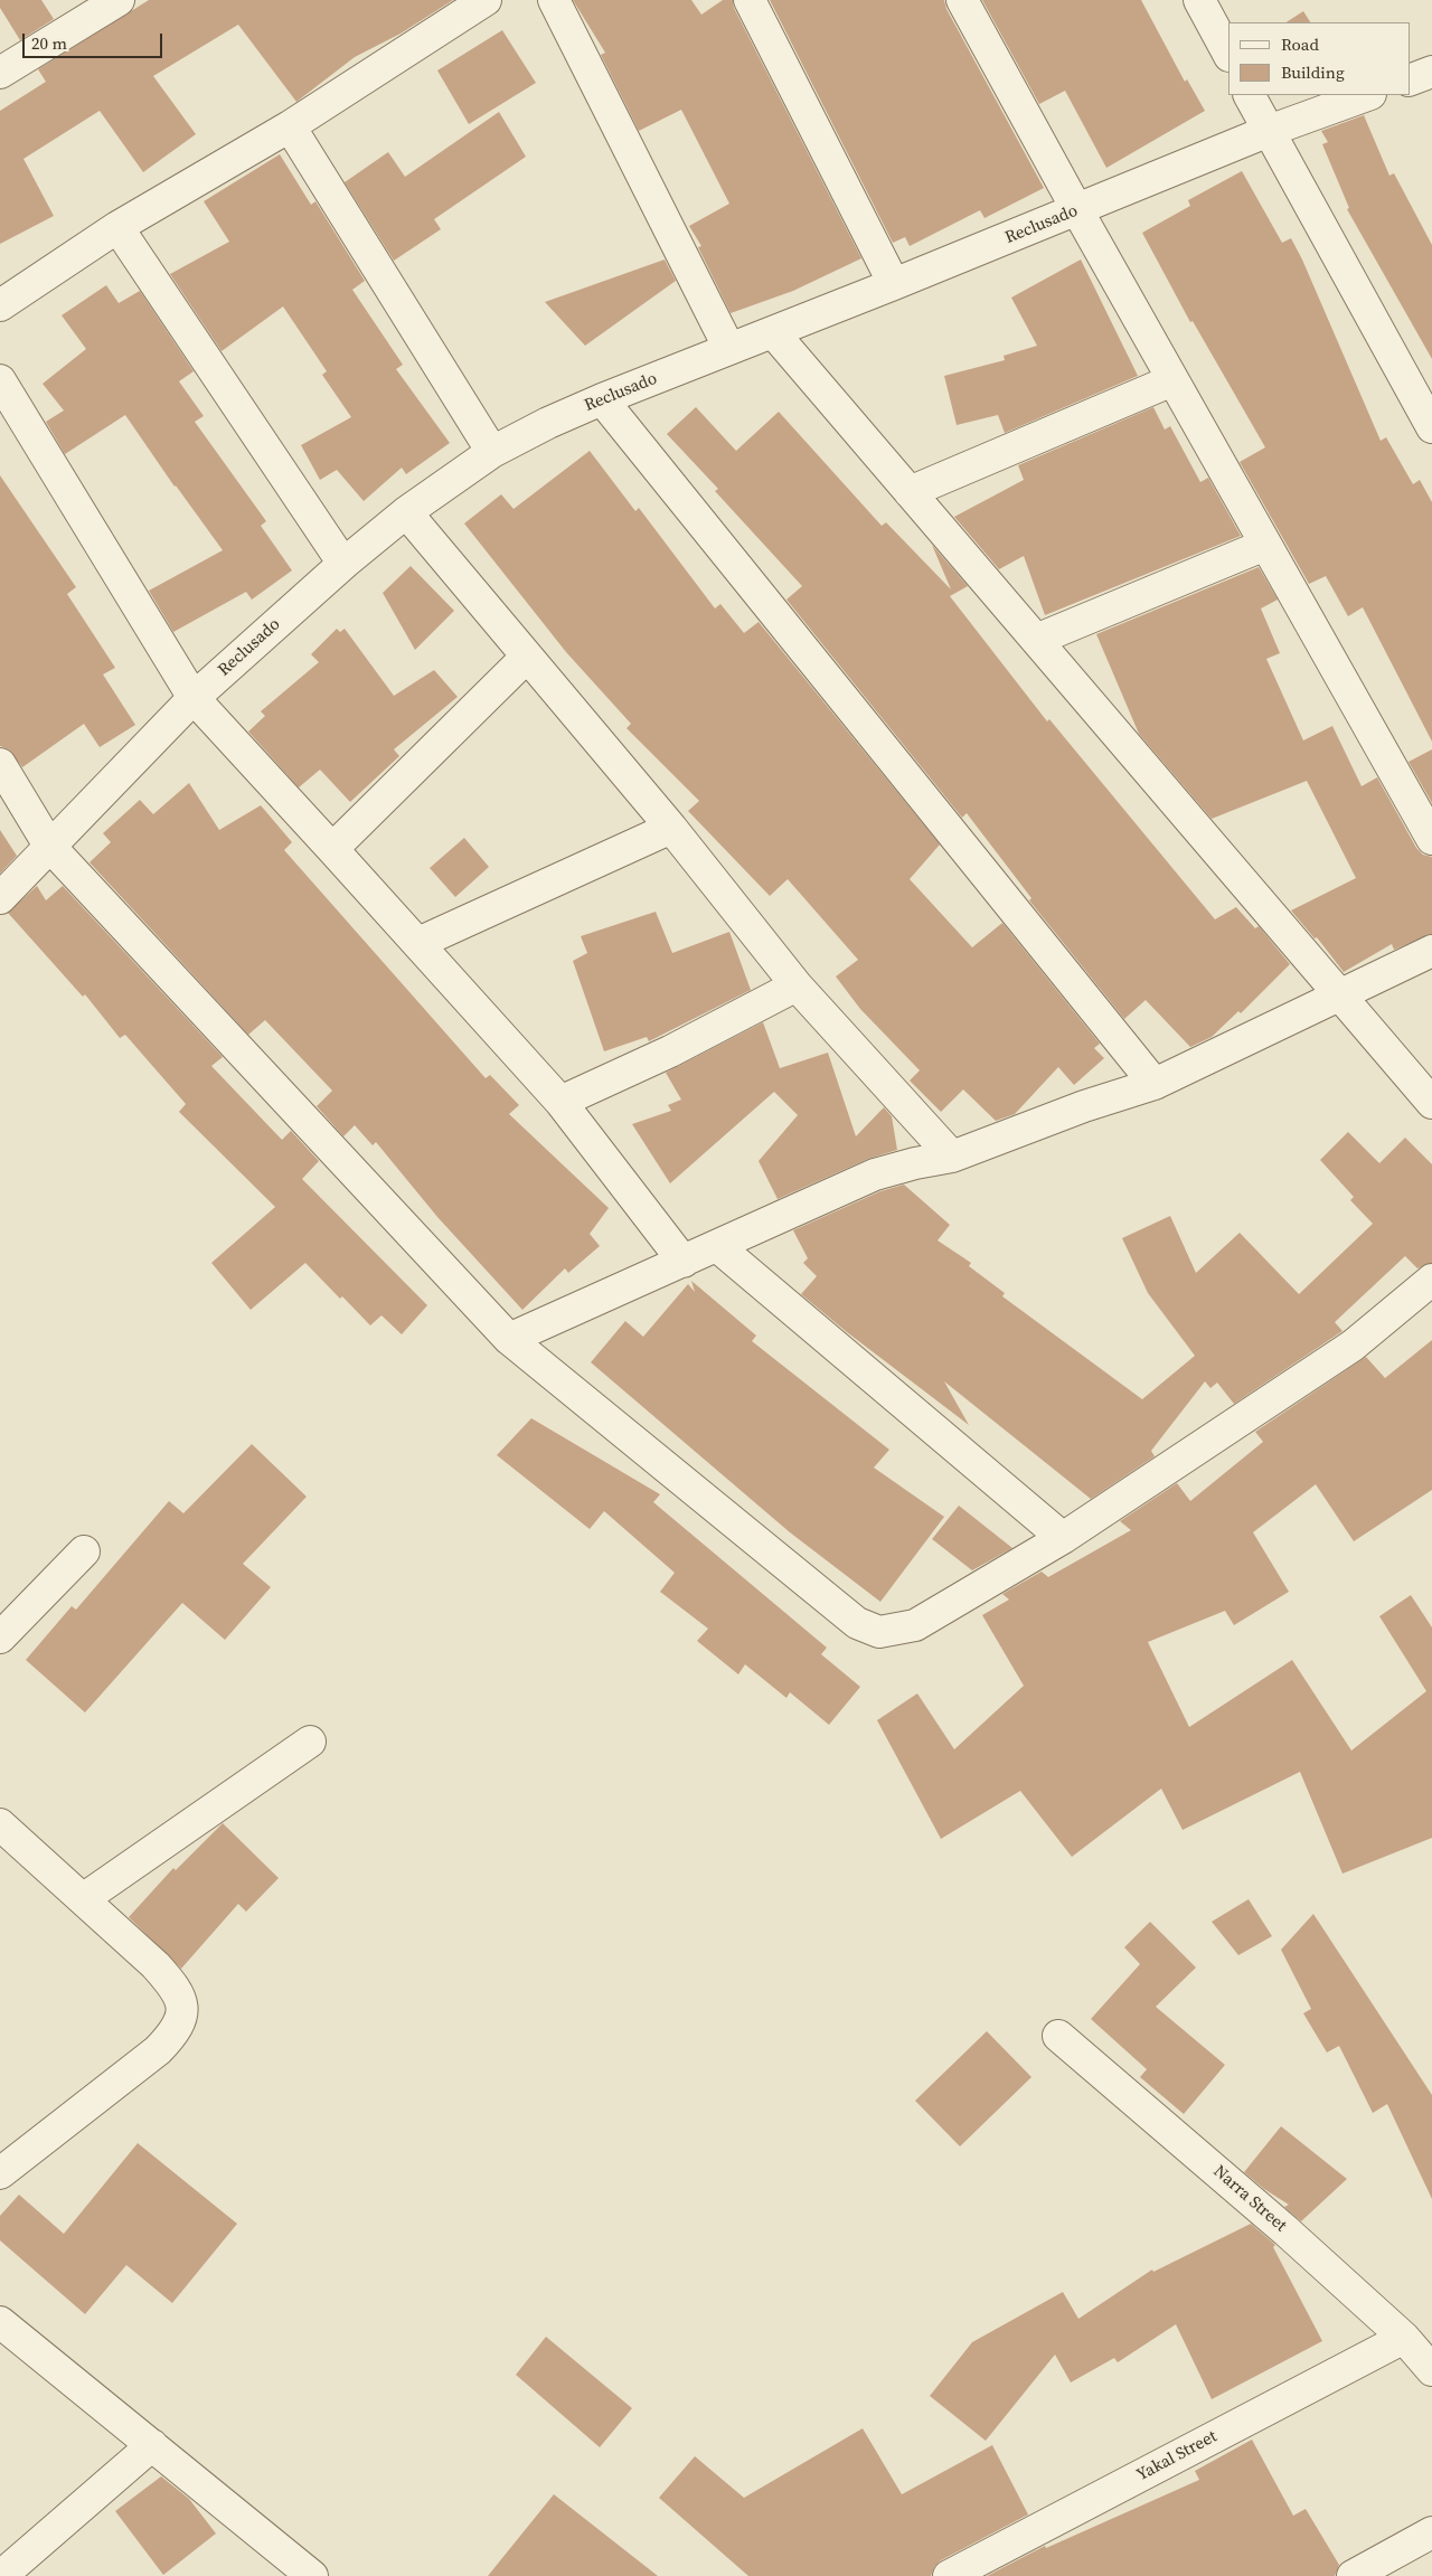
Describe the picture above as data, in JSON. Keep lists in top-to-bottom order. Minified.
{"streets":{"street":["Reclusado","Narra Street","Yakal Street"]},"crossings":[["Narra Street","Yakal Street"]],"legend":["Road","Building"],"scale_bar":"20 m"}
